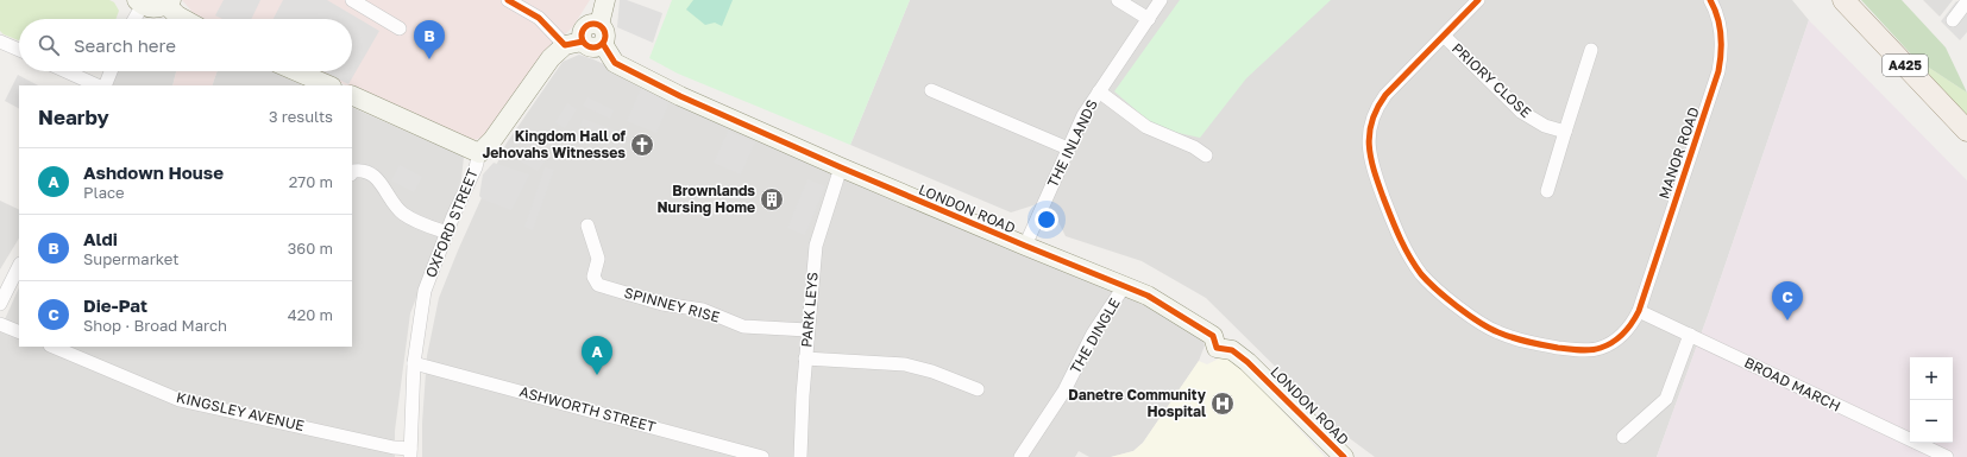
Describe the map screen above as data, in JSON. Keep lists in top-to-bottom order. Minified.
{"streets":{"main road":["A425","LONDON ROAD","OXFORD STREET"],"street":["PRIORY CLOSE","THE INLANDS","MANOR ROAD","SPINNEY RISE","PARK LEYS","THE DINGLE","BROAD MARCH","ASHWORTH STREET","KINGSLEY AVENUE"]},"crossings":[["PRIORY CLOSE","MANOR ROAD"],["THE INLANDS","LONDON ROAD"],["MANOR ROAD","BROAD MARCH"],["LONDON ROAD","PARK LEYS"],["LONDON ROAD","THE DINGLE"],["OXFORD STREET","ASHWORTH STREET"],["OXFORD STREET","KINGSLEY AVENUE"],["SPINNEY RISE","PARK LEYS"]],"places":{"church":["Kingdom Hall of Jehovahs Witnesses"],"building":["Brownlands Nursing Home"],"hospital":["Danetre Community Hospital"]},"page":{"search":"Search here","pins":["B","C","A"],"heading":["Nearby","3 results"],"list":[{"mark":"A","name":"Ashdown House","note":"Place","value":"270 m"},{"mark":"B","name":"Aldi","note":"Supermarket","value":"360 m"},{"mark":"C","name":"Die-Pat","note":"Shop · Broad March","value":"420 m"}],"map_buttons":["+","−"]}}
